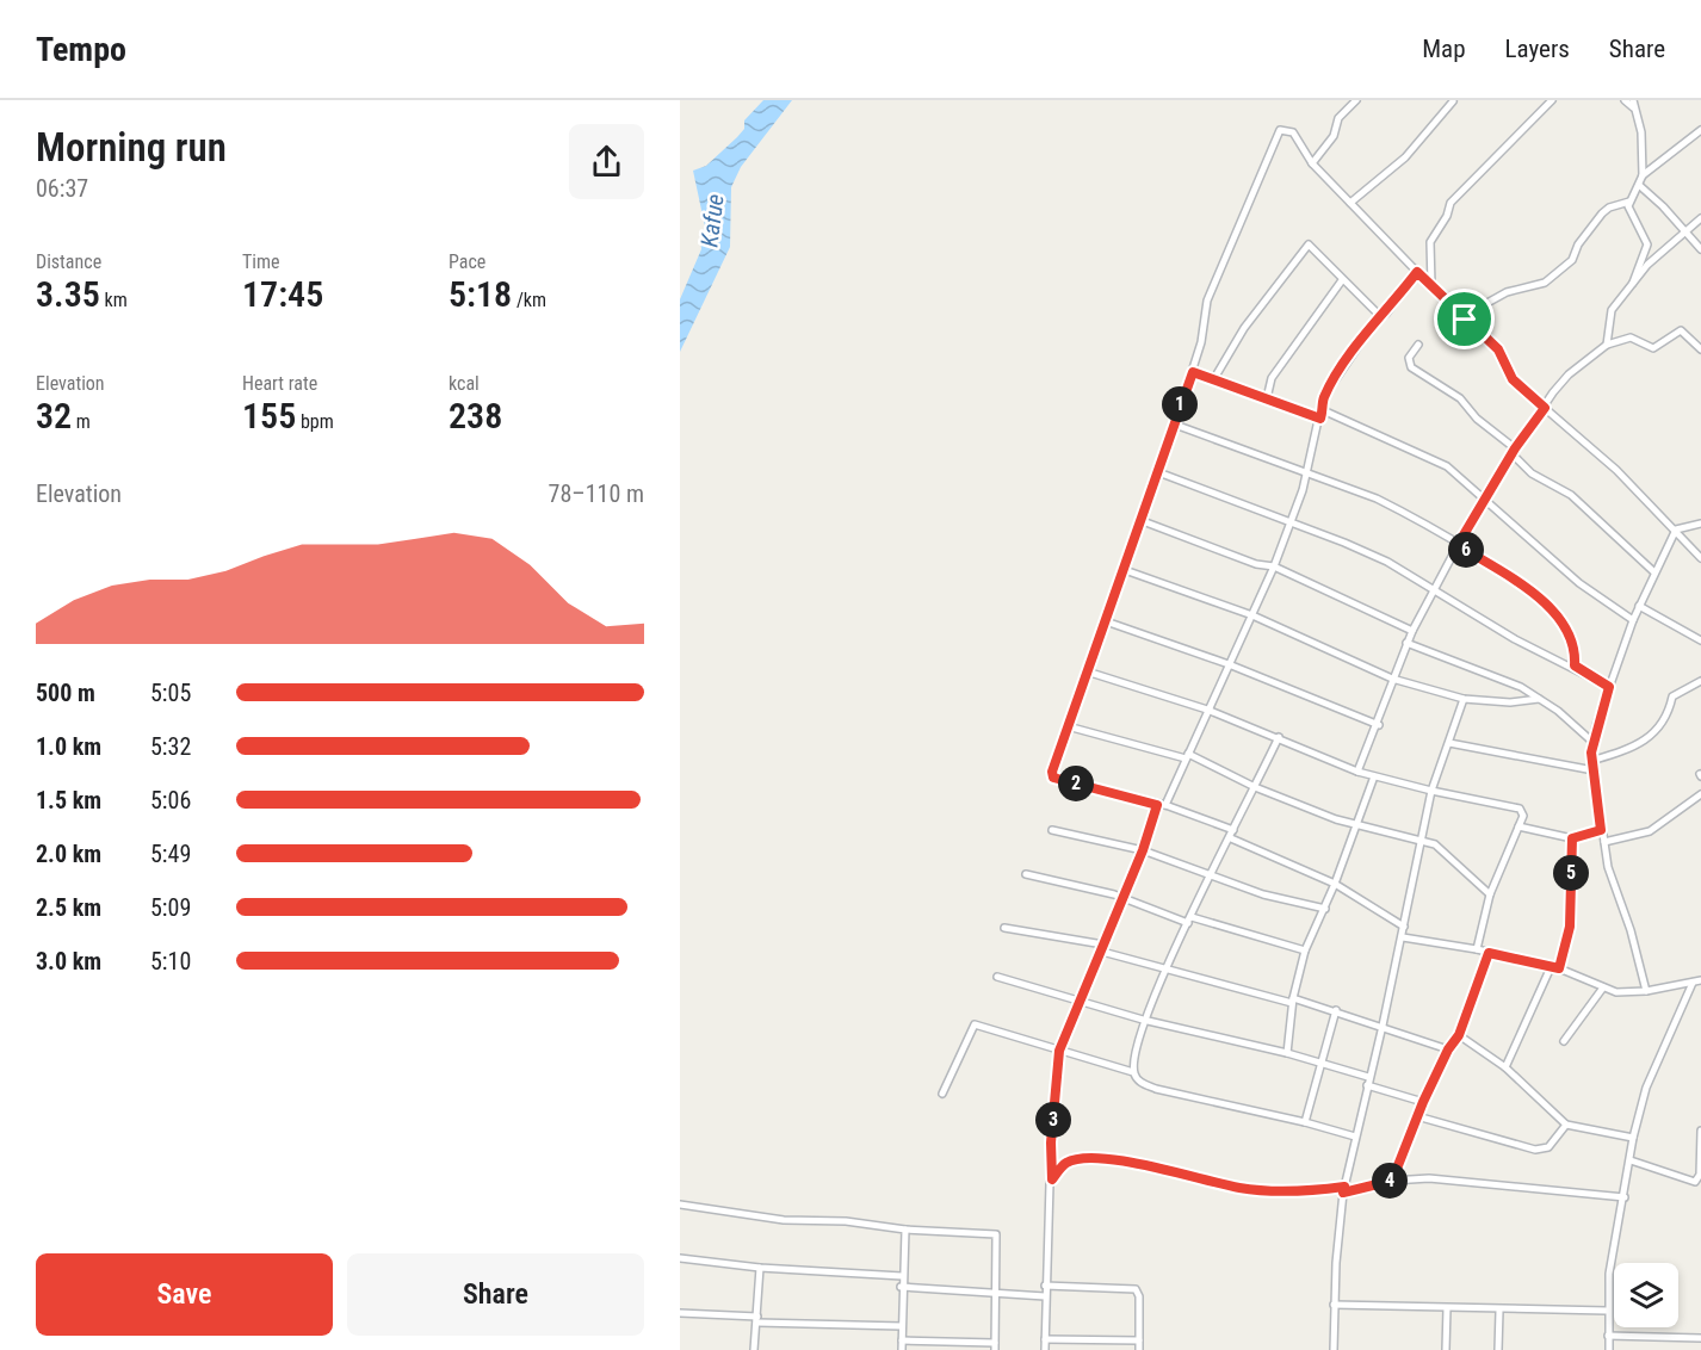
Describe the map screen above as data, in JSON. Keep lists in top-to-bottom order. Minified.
{"water":["Kafue"],"page":{"header":"Tempo","nav":["Map","Layers","Share"],"heading":["Morning run","06:37"],"stats":[["Distance","3.35 km"],["Time","17:45"],["Pace","5:18 /km"],["Elevation","32 m"],["Heart rate","155 bpm"],["kcal","238"]],"pins":["1","6","2","5","3","4"],"chart":["Elevation","78–110 m"],"list":[{"name":"500 m","note":"5:05"},{"name":"1.0 km","note":"5:32"},{"name":"1.5 km","note":"5:06"},{"name":"2.0 km","note":"5:49"},{"name":"2.5 km","note":"5:09"},{"name":"3.0 km","note":"5:10"}],"buttons":["Save","Share"]}}
